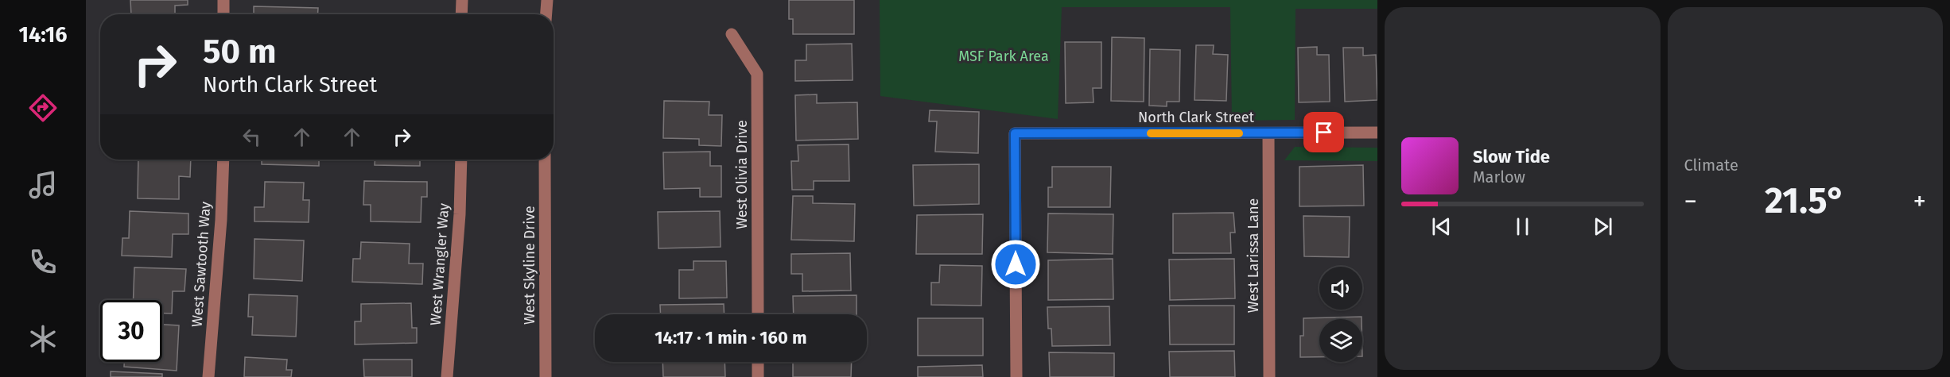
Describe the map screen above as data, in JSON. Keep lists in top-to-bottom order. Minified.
{"streets":{"street":["North Clark Street","West Olivia Drive","West Larissa Lane","West Sawtooth Way","West Wrangler Way","West Skyline Drive"]},"crossings":[["North Clark Street","West Larissa Lane"]],"parks":["MSF Park Area"],"page":{"tabs":"14:16","tile":"Climate","turn":["50 m","North Clark Street"],"song":["Slow Tide","Marlow"],"heat":["−","21.5°","+"],"limit":"30","trip":"14:17 · 1 min · 160 m"}}
